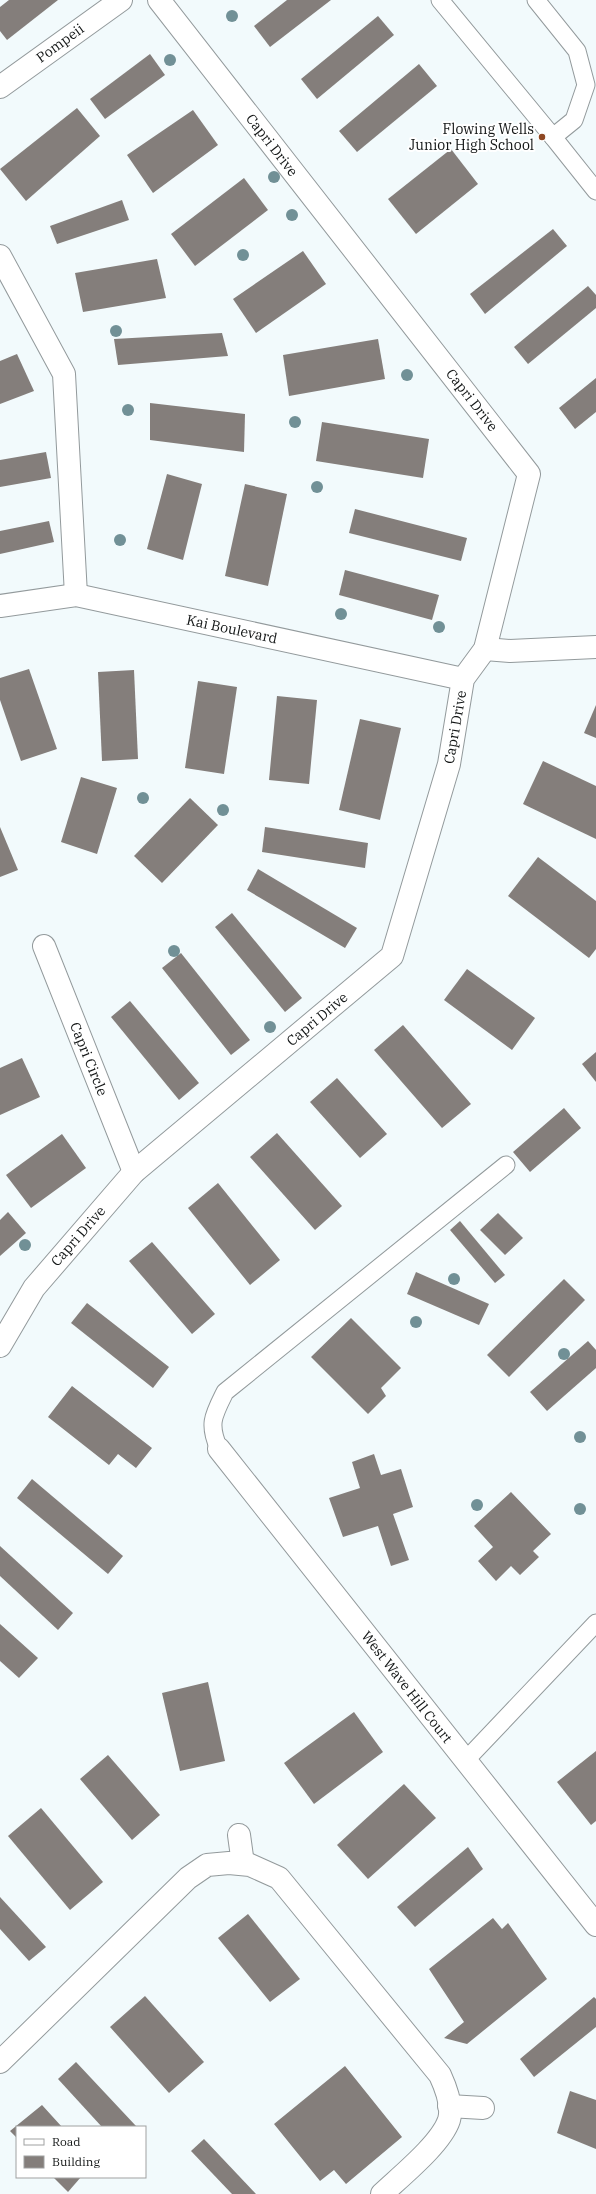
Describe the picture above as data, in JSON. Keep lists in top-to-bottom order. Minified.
{"streets":{"street":["Pompeii","Capri Drive","Kai Boulevard","Capri Circle","West Wave Hill Court"]},"crossings":[["Capri Drive","Kai Boulevard"],["Capri Drive","Capri Circle"]],"places":["Flowing Wells Junior High School"],"legend":["Road","Building"]}
